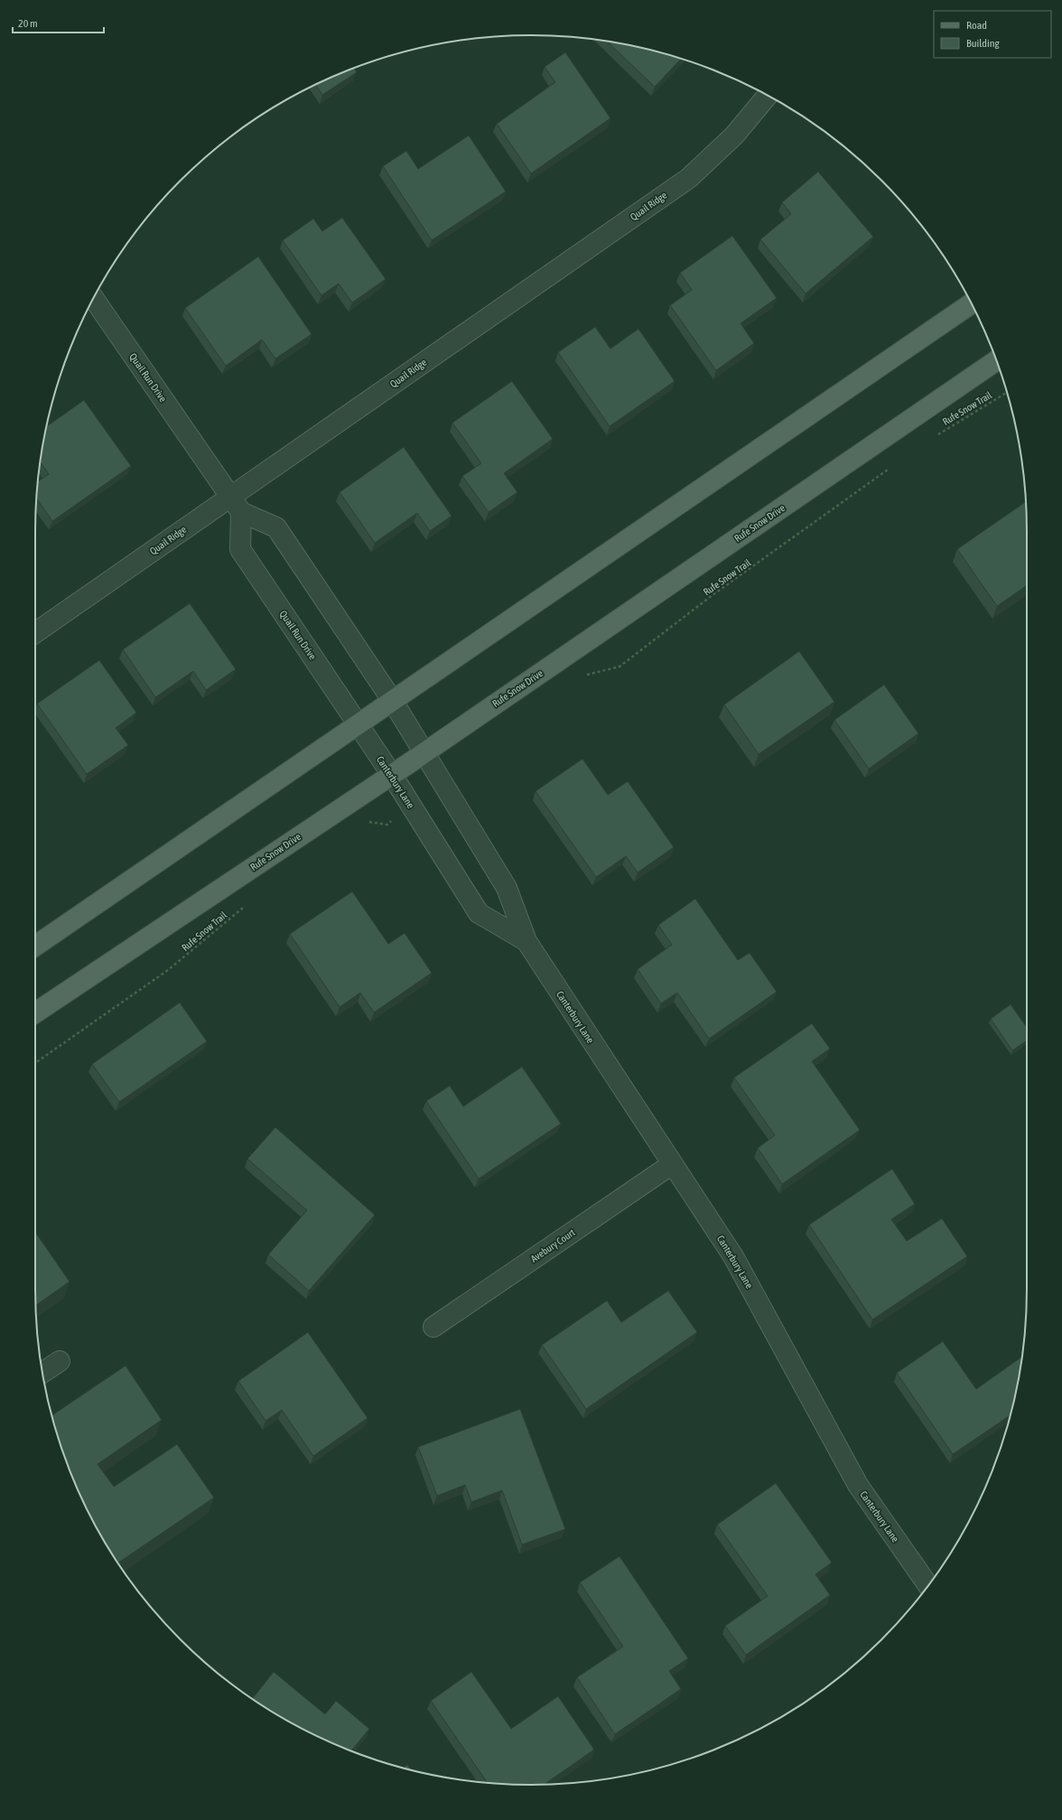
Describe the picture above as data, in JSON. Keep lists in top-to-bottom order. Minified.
{"streets":{"main road":["Rufe Snow Drive"],"street":["Quail Ridge","Quail Run Drive","Canterbury Lane","Avebury Court"],"path":["Rufe Snow Trail"]},"crossings":[["Quail Ridge","Quail Run Drive"],["Quail Run Drive","Canterbury Lane"],["Rufe Snow Drive","Canterbury Lane"],["Canterbury Lane","Avebury Court"]],"legend":["Road","Building"],"scale_bar":"20 m"}
